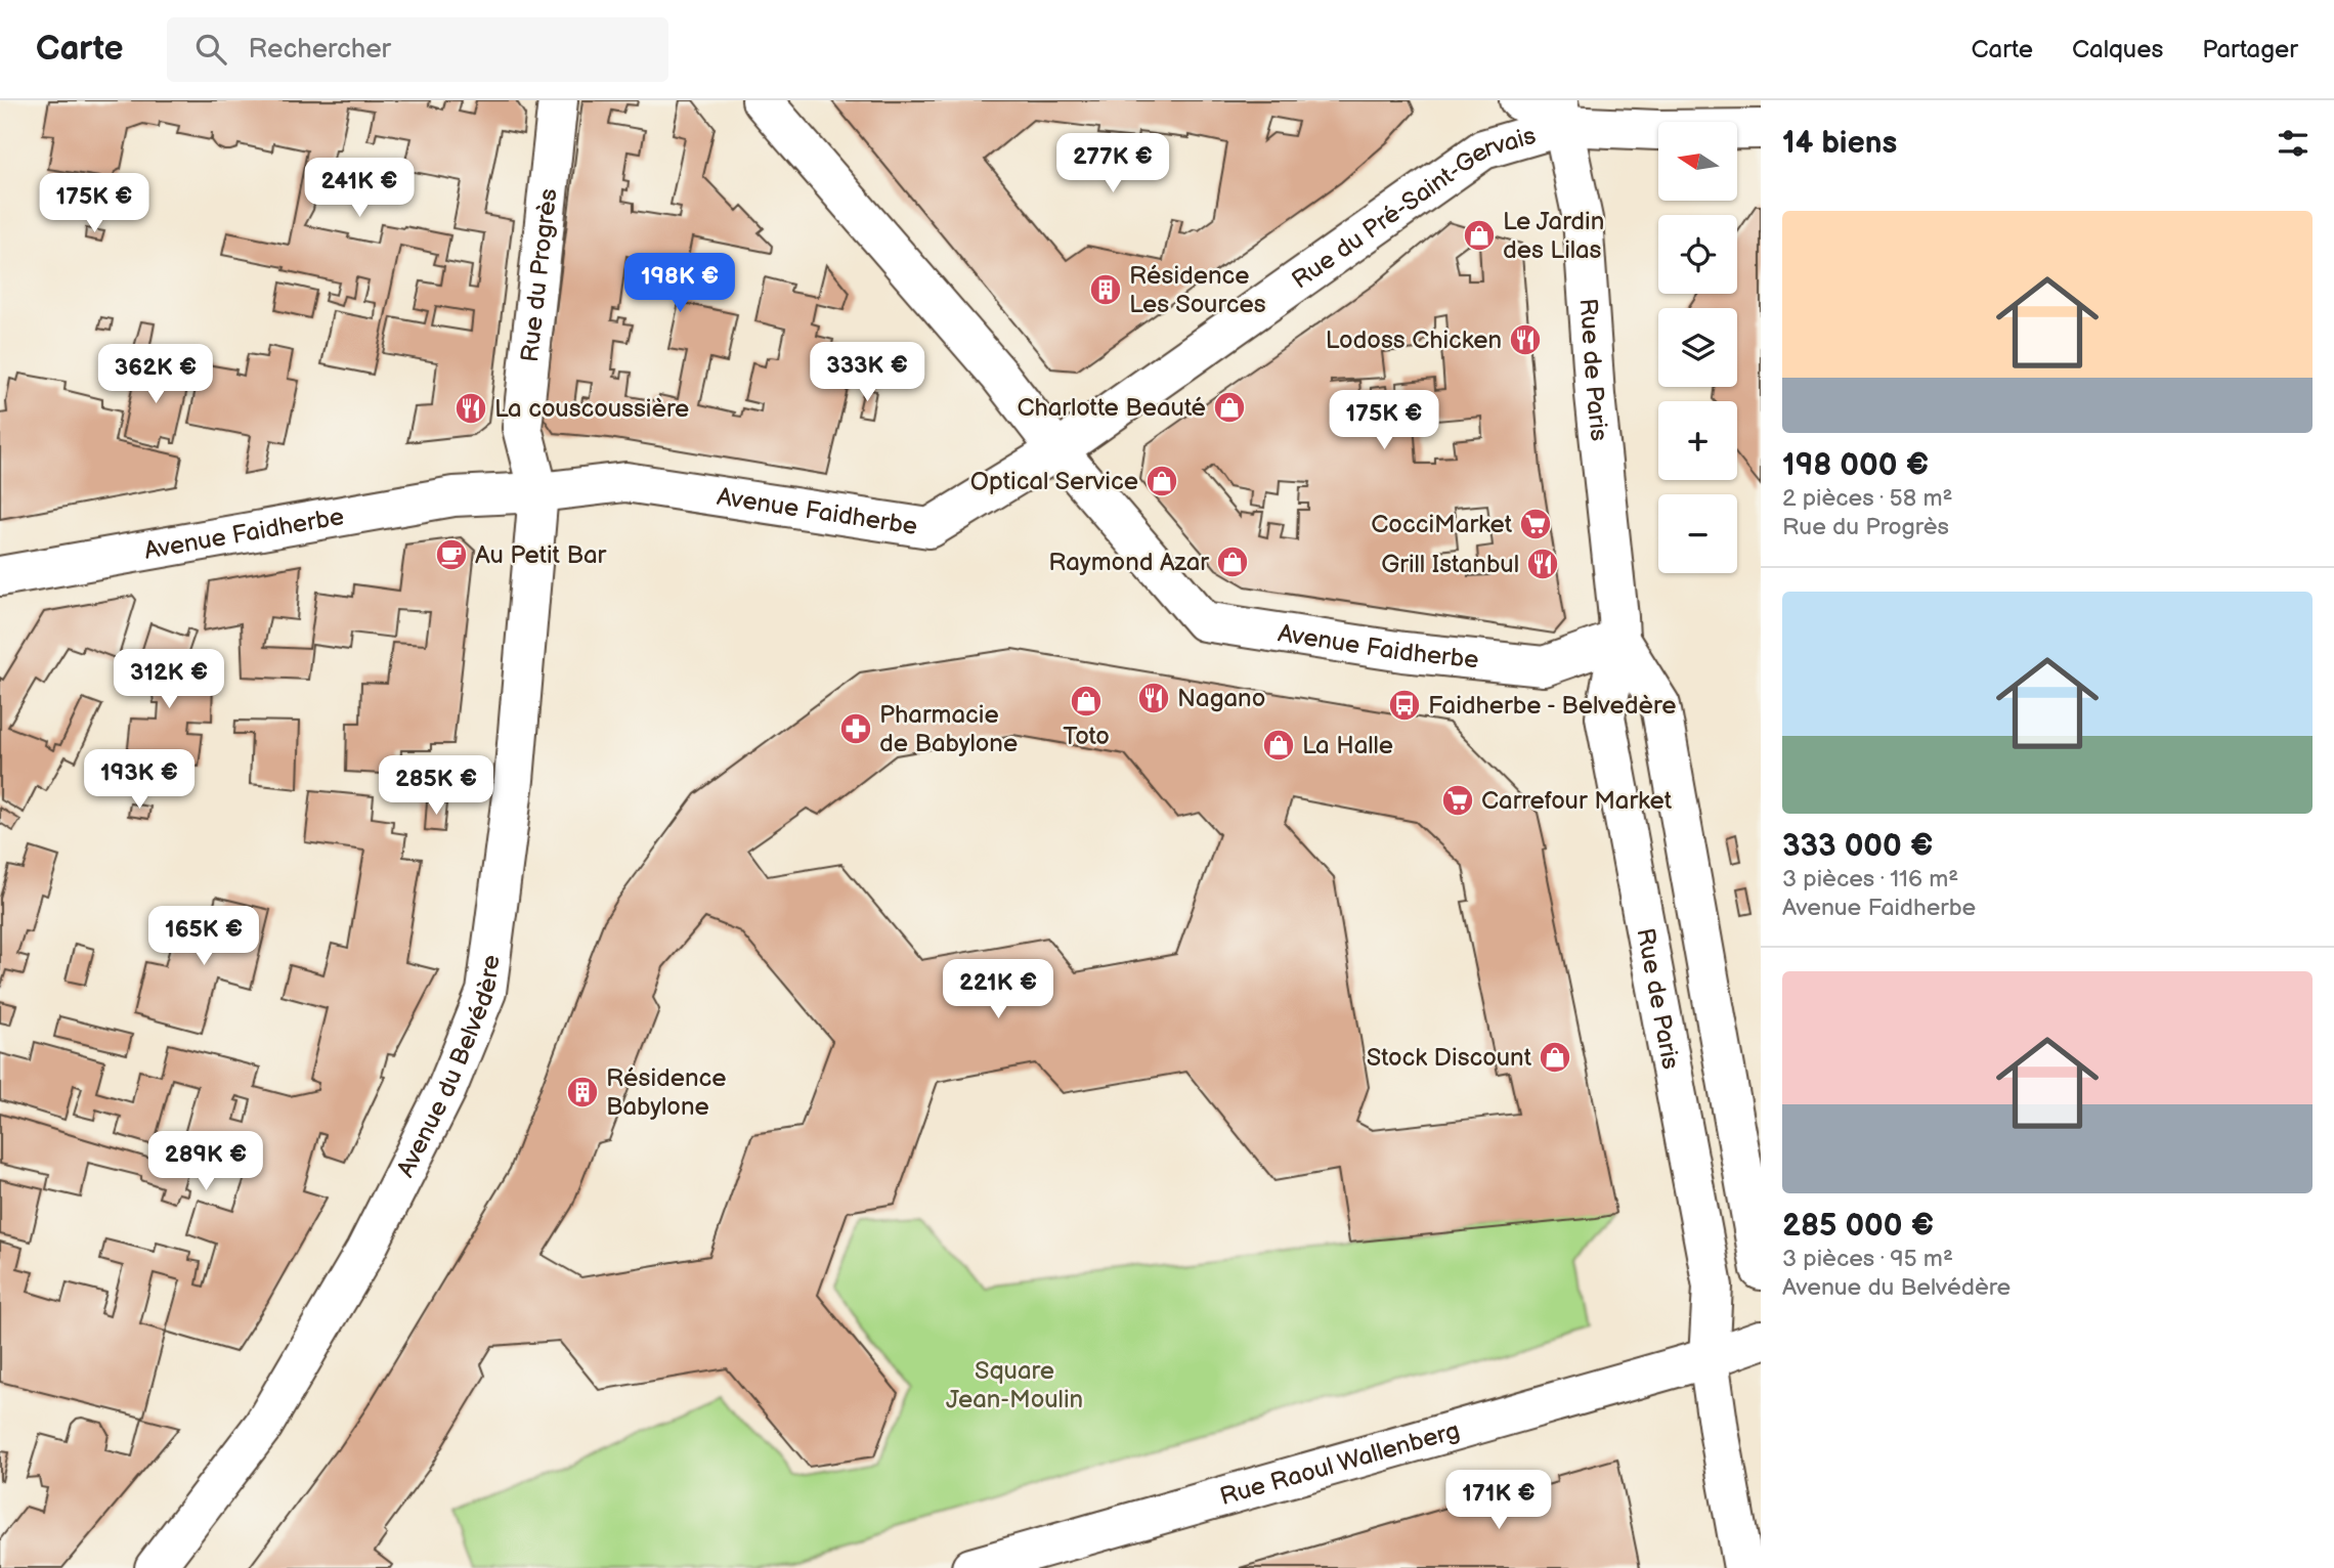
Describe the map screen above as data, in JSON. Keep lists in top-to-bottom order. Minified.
{"streets":{"main road":["Rue du Pré-Saint-Gervais","Rue du Progrès","Rue de Paris","Avenue Faidherbe","Avenue du Belvédère","Rue Raoul Wallenberg"]},"crossings":[["Rue du Pré-Saint-Gervais","Rue de Paris"],["Rue du Pré-Saint-Gervais","Avenue Faidherbe"],["Rue du Progrès","Avenue Faidherbe"],["Rue du Progrès","Avenue du Belvédère"],["Rue de Paris","Avenue Faidherbe"],["Rue de Paris","Rue Raoul Wallenberg"],["Avenue Faidherbe","Avenue du Belvédère"]],"parks":["Square Jean-Moulin"],"places":{"shop":["Le Jardin des Lilas","Charlotte Beauté","Optical Service","Raymond Azar","Toto","La Halle","Stock Discount"],"building":["Résidence Les Sources","Résidence Babylone"],"restaurant":["Lodoss Chicken","La couscoussière","Grill Istanbul","Nagano"],"supermarket":["CocciMarket","Carrefour Market"],"cafe":["Au Petit Bar"],"bus stop":["Faidherbe - Belvedère"],"pharmacy":["Pharmacie de Babylone"]},"north":"left","page":{"header":"Carte","search":"Rechercher","nav":["Carte","Calques","Partager"],"heading":"14 biens","map_buttons":["+","−"],"price":["277K €","241K €","175K €","198K €","333K €","362K €","175K €","312K €","193K €","285K €","165K €","221K €","289K €","171K €"],"list":[{"name":"198 000 €","note":"2 pièces · 58 m² · Rue du Progrès"},{"name":"333 000 €","note":"3 pièces · 116 m² · Avenue Faidherbe"},{"name":"285 000 €","note":"3 pièces · 95 m² · Avenue du Belvédère"}]}}
